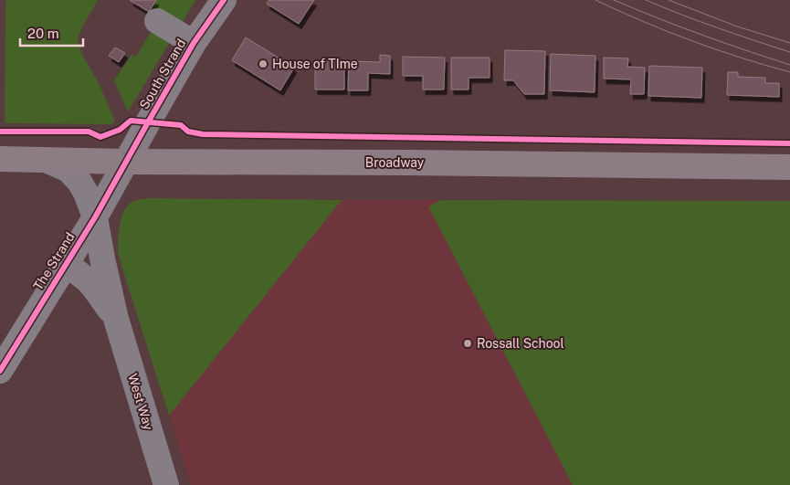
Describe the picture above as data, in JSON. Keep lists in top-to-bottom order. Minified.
{"streets":{"main road":["Broadway"],"street":["South Strand","The Strand","West Way"]},"crossings":[["South Strand","Broadway"],["South Strand","The Strand"],["Broadway","The Strand"],["The Strand","West Way"]],"places":["House of TIme","Rossall School"],"scale_bar":"20 m"}
